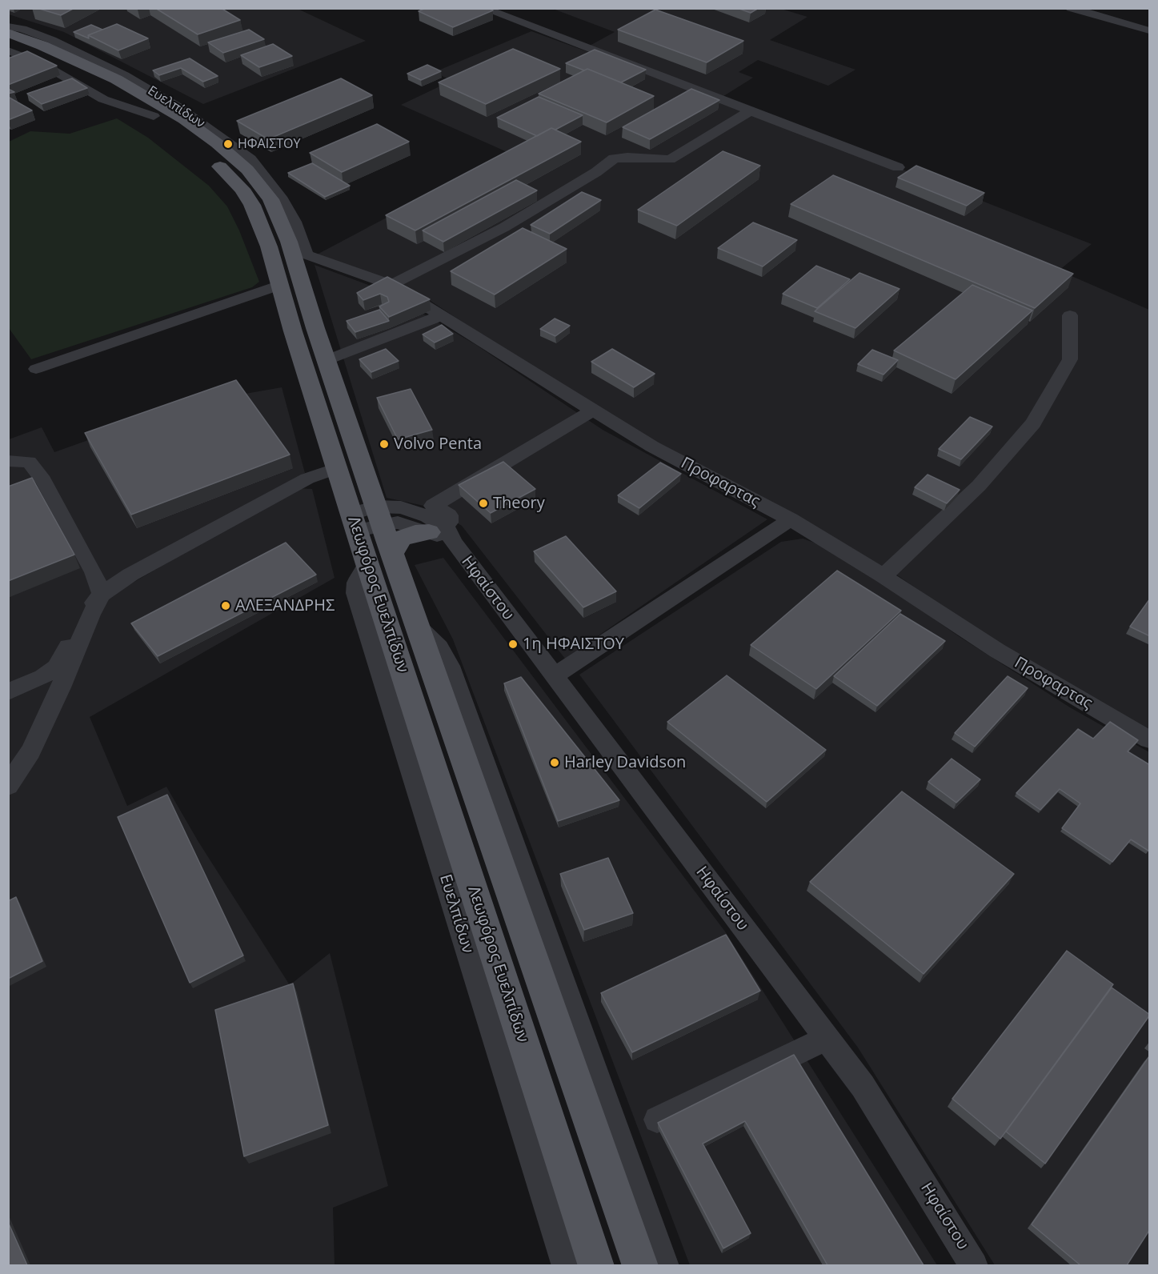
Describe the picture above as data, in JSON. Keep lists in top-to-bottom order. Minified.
{"streets":{"main road":["Λεωφόρος Ευελπίδων"],"street":["Ευελπίδων","Προφαρτας","Ηφαίστου"]},"crossings":[["Ευελπίδων","Λεωφόρος Ευελπίδων"],["Προφαρτας","Ηφαίστου"],["Προφαρτας","Λεωφόρος Ευελπίδων"]],"places":["ΗΦΑΙΣΤΟΥ","Volvo Penta","Theory","ΑΛΕΞΑΝΔΡΗΣ","1η ΗΦΑΙΣΤΟΥ","Harley Davidson"]}
